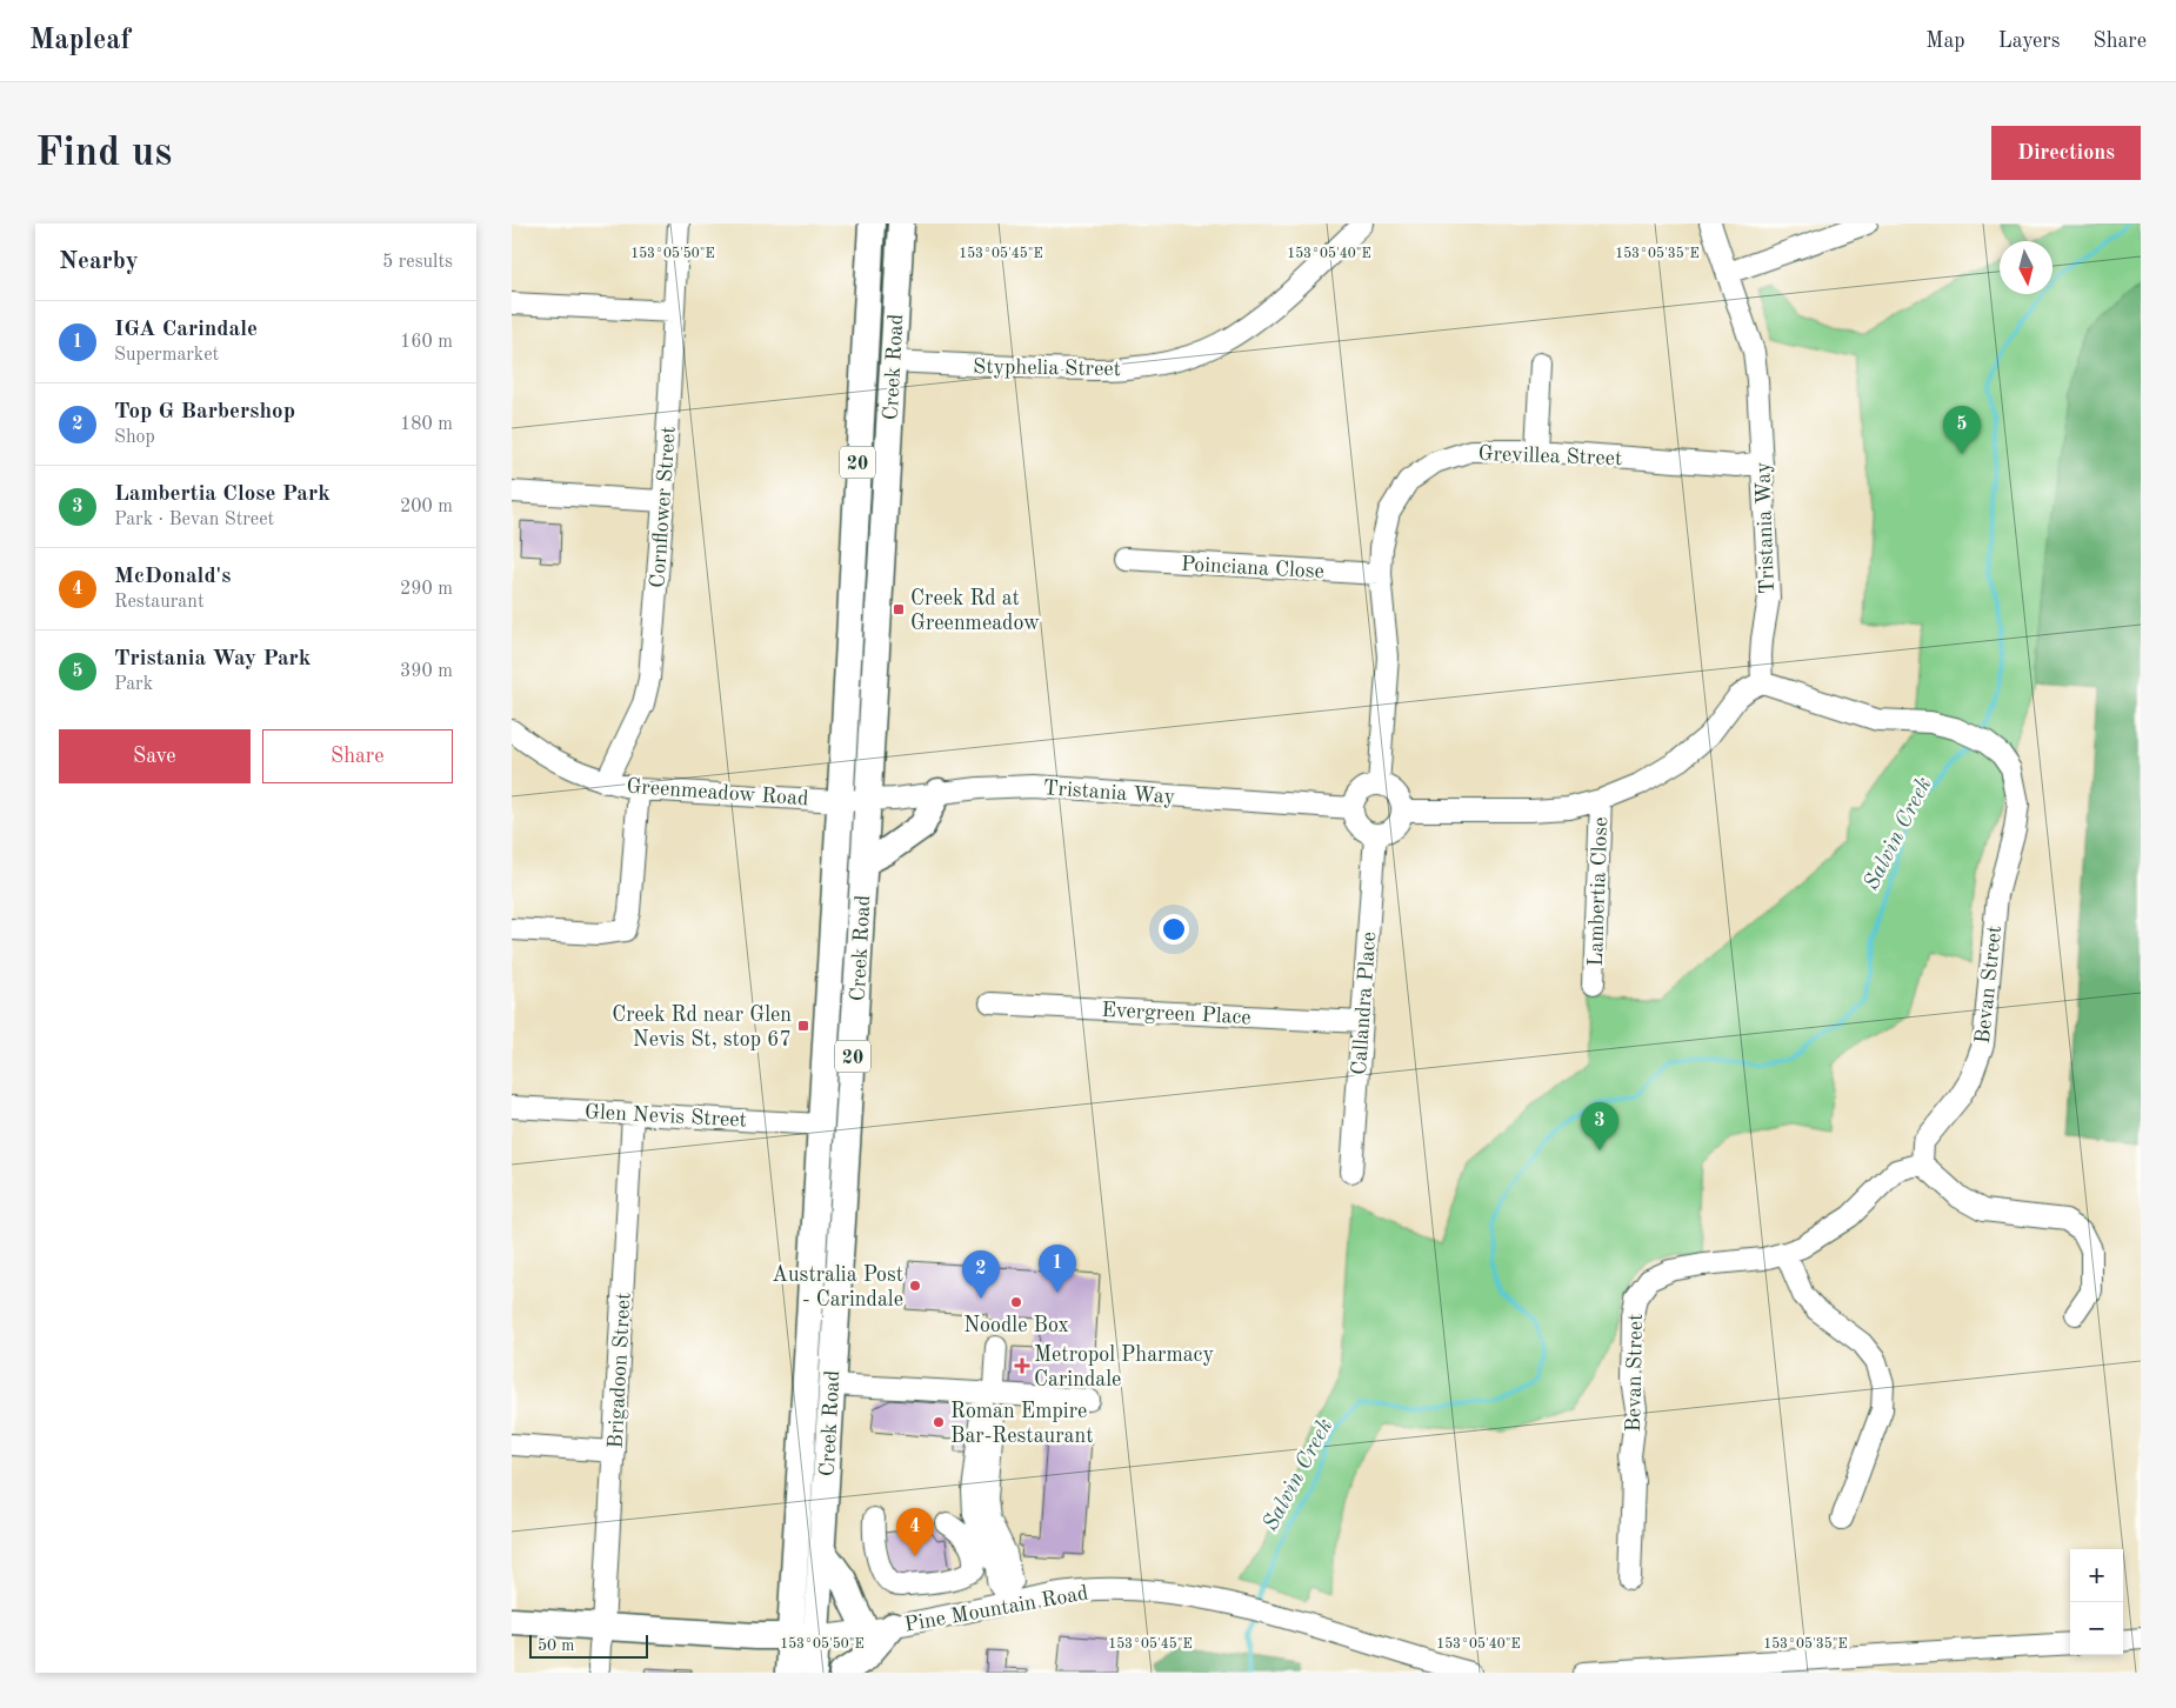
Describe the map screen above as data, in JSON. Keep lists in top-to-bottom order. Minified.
{"streets":{"main road":["Creek Road","20","Pine Mountain Road"],"street":["Styphelia Street","Grevillea Street","Cornflower Street","Tristania Way","Poinciana Close","Greenmeadow Road","Lambertia Close","Bevan Street","Callandra Place","Evergreen Place","Glen Nevis Street","Brigadoon Street"]},"crossings":[["Creek Road","Styphelia Street"],["Creek Road","Tristania Way"],["Creek Road","Greenmeadow Road"],["Creek Road","Glen Nevis Street"],["Creek Road","Pine Mountain Road"],["Grevillea Street","Tristania Way"],["Grevillea Street","Poinciana Close"],["Grevillea Street","Callandra Place"],["Cornflower Street","Greenmeadow Road"],["Tristania Way","Greenmeadow Road"],["Tristania Way","Bevan Street"],["Tristania Way","Callandra Place"],["Callandra Place","Evergreen Place"],["Glen Nevis Street","Brigadoon Street"],["Brigadoon Street","Pine Mountain Road"]],"water":["Salvin Creek"],"places":{"transit":["Creek Rd at Greenmeadow","Creek Rd near Glen Nevis St, stop 67"],"other":["Australia Post - Carindale","Noodle Box","Roman Empire Bar-Restaurant"],"health":["Metropol Pharmacy Carindale"]},"scale_bar":"50 m","north":"bottom","page":{"header":"Mapleaf","nav":["Map","Layers","Share"],"buttons":["Directions",["Save","Share"]],"title":"Find us","heading":["Nearby","5 results"],"list":[{"mark":"1","name":"IGA Carindale","note":"Supermarket","value":"160 m"},{"mark":"2","name":"Top G Barbershop","note":"Shop","value":"180 m"},{"mark":"3","name":"Lambertia Close Park","note":"Park · Bevan Street","value":"200 m"},{"mark":"4","name":"McDonald's","note":"Restaurant","value":"290 m"},{"mark":"5","name":"Tristania Way Park","note":"Park","value":"390 m"}],"pins":["5","3","1","2","4"],"map_buttons":["+","−"],"scale":"50 m"},"coordinates":["153°05'50\"E","153°05'45\"E","153°05'40\"E","153°05'35\"E"]}
